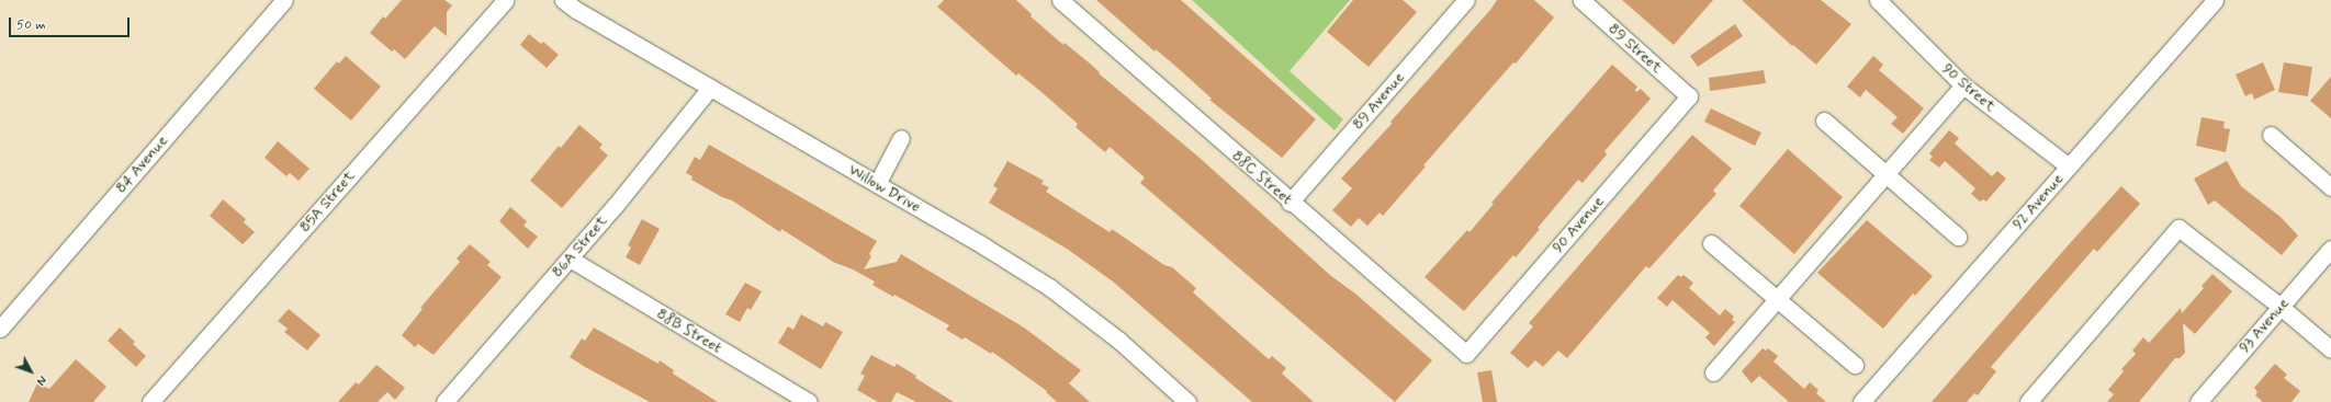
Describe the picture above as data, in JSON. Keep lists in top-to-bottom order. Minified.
{"streets":{"street":["89 Street","90 Street","89 Avenue","84 Avenue","88C Street","Willow Drive","85A Street","92 Avenue","90 Avenue","86A Street","93 Avenue","88B Street"]},"crossings":[["89 Street","90 Avenue"],["90 Street","92 Avenue"],["89 Avenue","88C Street"],["88C Street","90 Avenue"],["Willow Drive","86A Street"],["86A Street","88B Street"]],"scale_bar":"50 m","north":"bottom right"}
